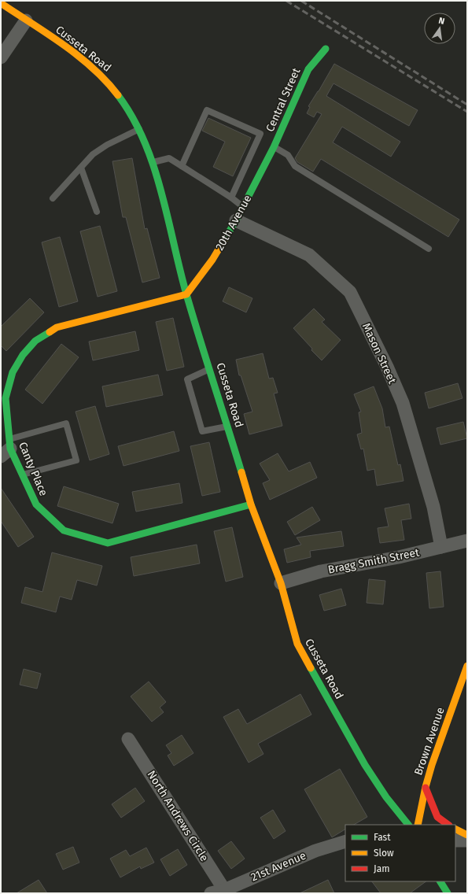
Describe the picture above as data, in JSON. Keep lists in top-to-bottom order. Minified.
{"streets":{"street":["Cusseta Road","Central Street","20th Avenue","Mason Street","Canty Place","Bragg Smith Street","Brown Avenue","North Andrews Circle","21st Avenue"]},"crossings":[["Cusseta Road","20th Avenue"],["Cusseta Road","Canty Place"],["Cusseta Road","Bragg Smith Street"],["Central Street","20th Avenue"],["20th Avenue","Mason Street"],["20th Avenue","Canty Place"],["Mason Street","Bragg Smith Street"],["North Andrews Circle","21st Avenue"]],"legend":["Fast","Slow","Jam"],"north":"top"}
